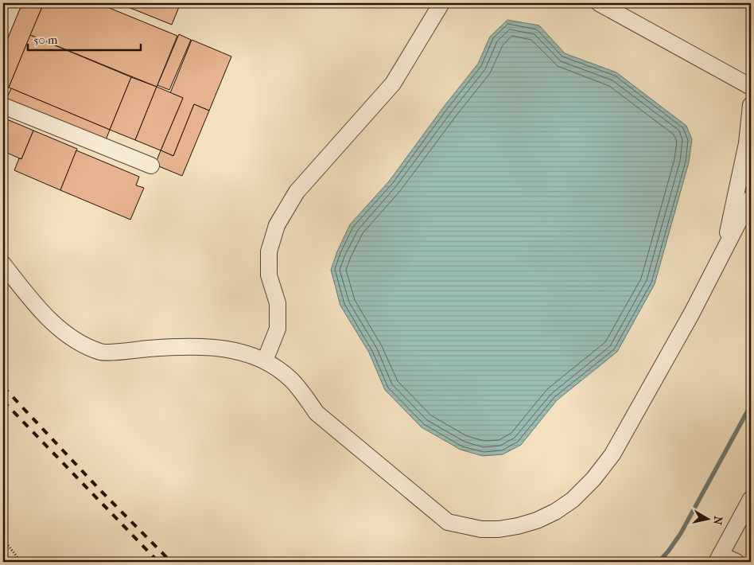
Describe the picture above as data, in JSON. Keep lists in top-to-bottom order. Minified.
{"scale_bar":"50 m","north":"right"}
